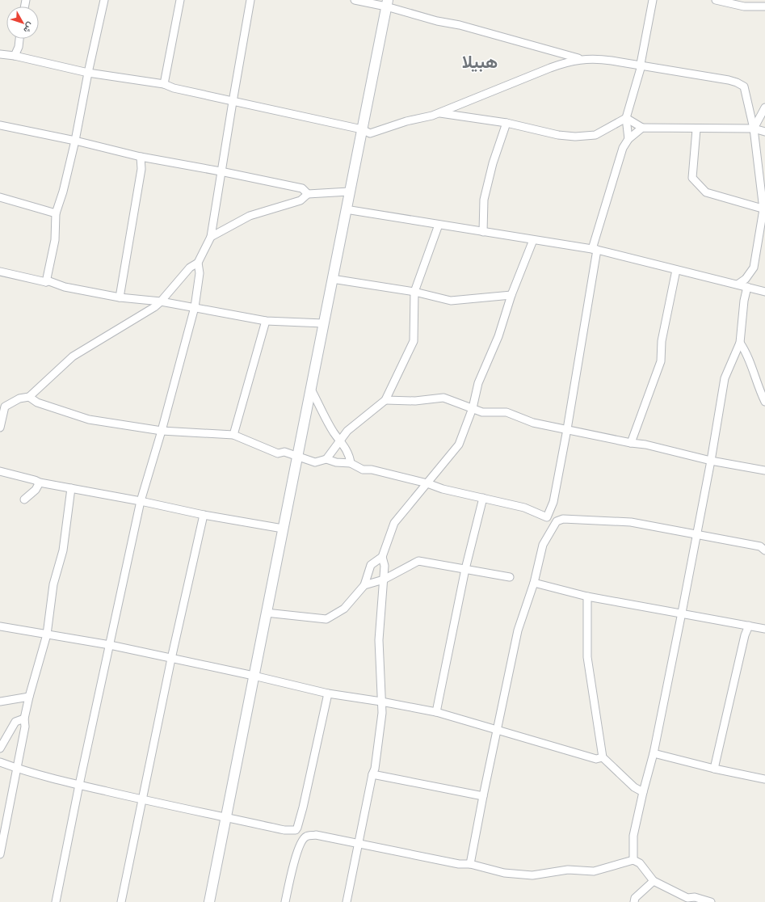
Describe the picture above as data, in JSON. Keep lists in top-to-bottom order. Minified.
{"districts":["هبيلا"],"north":"bottom right"}
